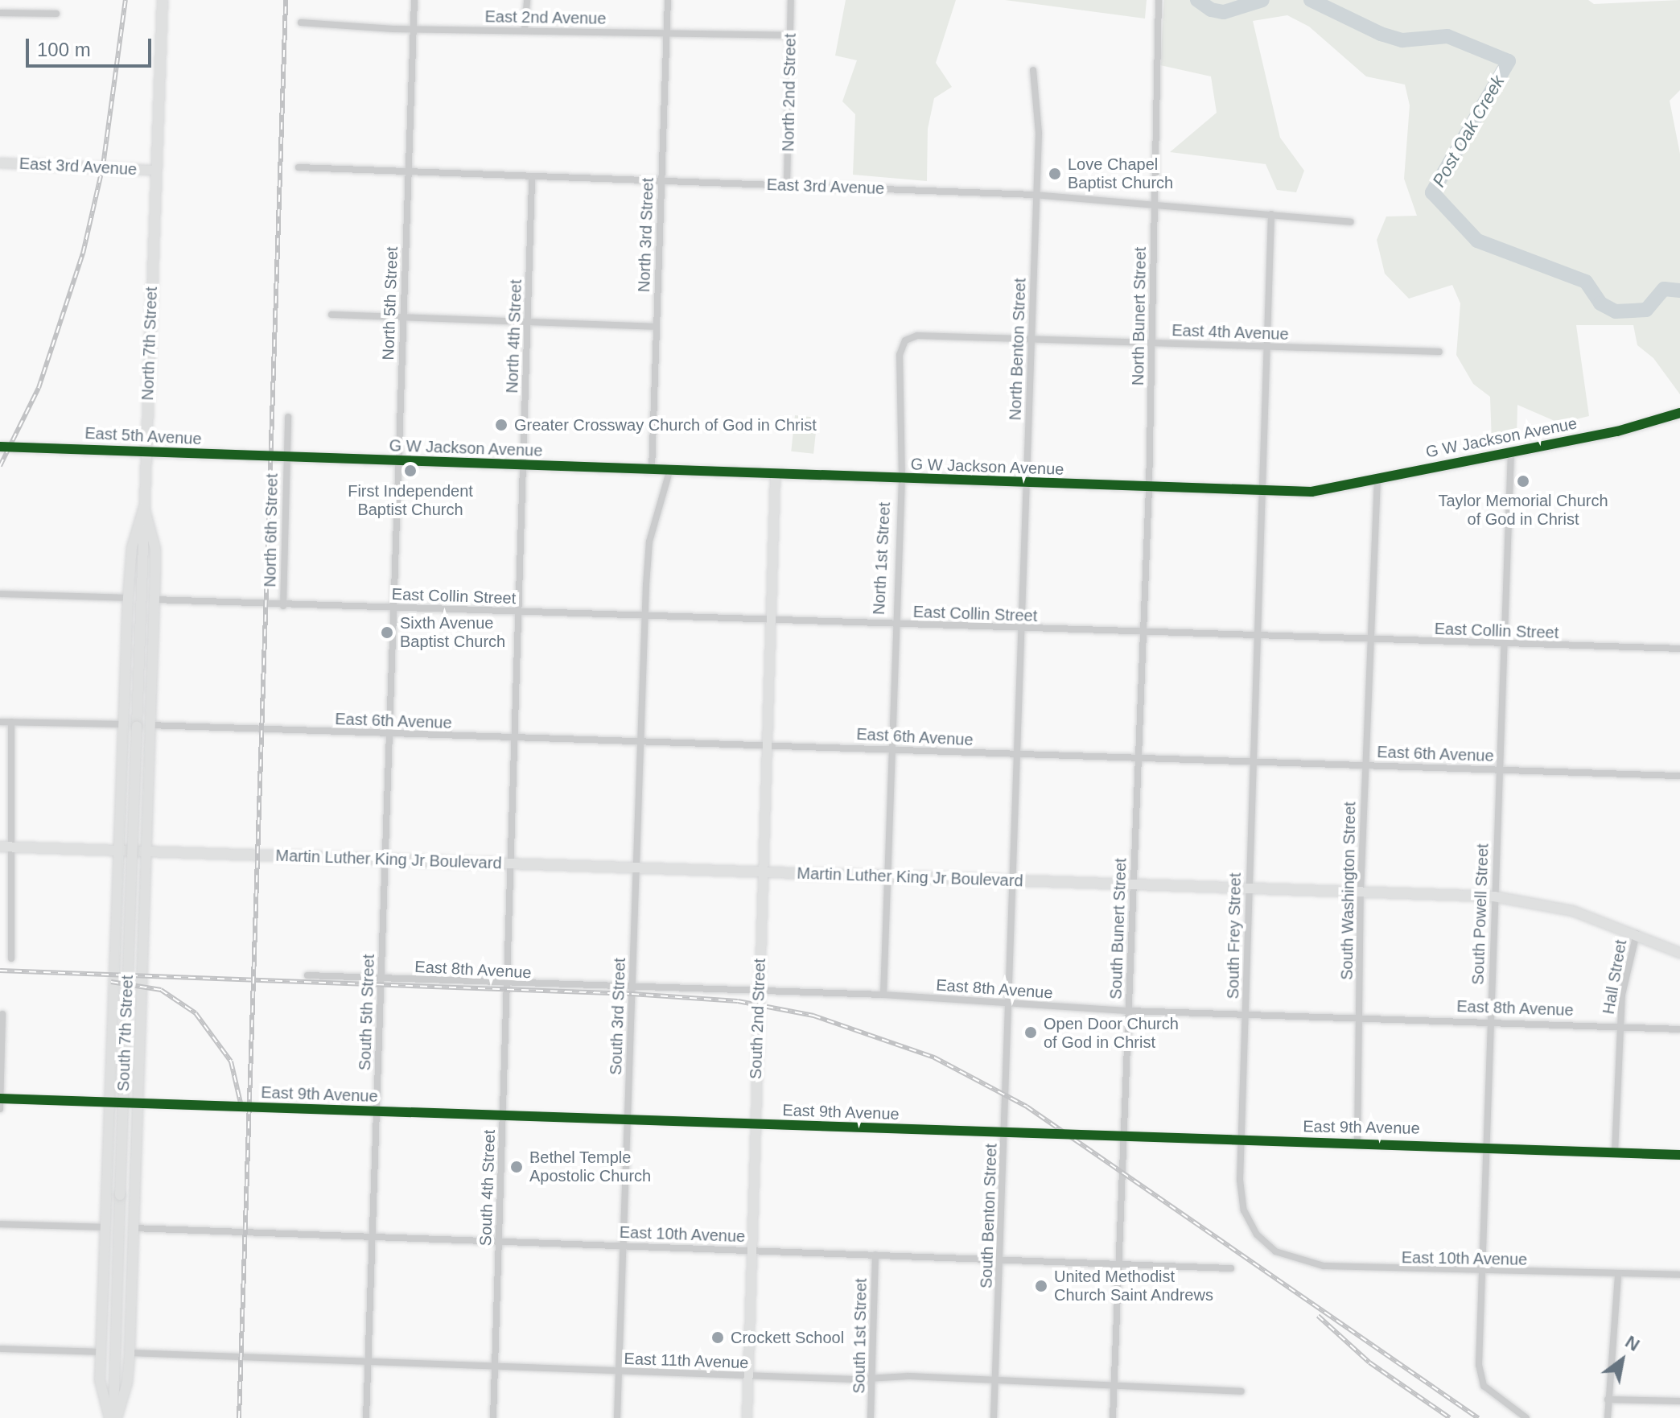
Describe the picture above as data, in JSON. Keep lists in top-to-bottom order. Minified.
{"streets":{"main road":["North 7th Street","Martin Luther King Jr Boulevard","South 7th Street"],"street":["East 2nd Avenue","North 2nd Street","East 3rd Avenue","North 3rd Street","North 5th Street","North Bunert Street","East 4th Avenue","North 4th Street","North Benton Street","East 5th Avenue","G W Jackson Avenue","North 6th Street","North 1st Street","East Collin Street","East 6th Avenue","South Washington Street","South Powell Street","South Bunert Street","South Frey Street","East 8th Avenue","Hall Street","South 5th Street","South 3rd Street","South 2nd Street","East 9th Avenue","South 4th Street","South Benton Street","East 10th Avenue","South 1st Street","East 11th Avenue"]},"crossings":[["East 2nd Avenue","North 2nd Street"],["East 2nd Avenue","North 3rd Street"],["East 2nd Avenue","North 5th Street"],["North 2nd Street","East 3rd Avenue"],["East 3rd Avenue","North 3rd Street"],["East 3rd Avenue","North 5th Street"],["East 3rd Avenue","North Bunert Street"],["East 3rd Avenue","North 4th Street"],["East 3rd Avenue","North 7th Street"],["East 3rd Avenue","North Benton Street"],["East 3rd Avenue","South Frey Street"],["North 3rd Street","G W Jackson Avenue"],["North 5th Street","G W Jackson Avenue"],["North 5th Street","East Collin Street"],["North 5th Street","South 5th Street"],["North Bunert Street","East 4th Avenue"],["North Bunert Street","G W Jackson Avenue"],["North Bunert Street","East Collin Street"],["North Bunert Street","South Bunert Street"],["East 4th Avenue","North Benton Street"],["East 4th Avenue","North 1st Street"],["East 4th Avenue","South Frey Street"],["North 4th Street","G W Jackson Avenue"],["North 4th Street","East Collin Street"],["North 4th Street","South 4th Street"],["North 7th Street","East 5th Avenue"],["North 7th Street","South 7th Street"],["North Benton Street","G W Jackson Avenue"],["North Benton Street","East Collin Street"],["North Benton Street","South Benton Street"],["East 5th Avenue","G W Jackson Avenue"],["East 5th Avenue","North 6th Street"],["G W Jackson Avenue","North 6th Street"],["G W Jackson Avenue","North 1st Street"],["G W Jackson Avenue","South Washington Street"],["G W Jackson Avenue","South Powell Street"],["G W Jackson Avenue","South Frey Street"],["North 6th Street","East Collin Street"],["North 1st Street","East Collin Street"],["East Collin Street","South Washington Street"],["East Collin Street","South Powell Street"],["East Collin Street","South Bunert Street"],["East Collin Street","South Frey Street"],["East Collin Street","South 5th Street"],["East Collin Street","South 3rd Street"],["East Collin Street","South 2nd Street"],["East Collin Street","South 4th Street"],["East Collin Street","South Benton Street"],["East 6th Avenue","South Washington Street"],["East 6th Avenue","South Powell Street"],["East 6th Avenue","South Bunert Street"],["East 6th Avenue","South Frey Street"],["East 6th Avenue","South 5th Street"],["East 6th Avenue","South 3rd Street"],["East 6th Avenue","South 2nd Street"],["East 6th Avenue","South 4th Street"],["East 6th Avenue","South Benton Street"],["Martin Luther King Jr Boulevard","South Washington Street"],["Martin Luther King Jr Boulevard","South Powell Street"],["Martin Luther King Jr Boulevard","South Bunert Street"],["Martin Luther King Jr Boulevard","South Frey Street"],["Martin Luther King Jr Boulevard","Hall Street"],["Martin Luther King Jr Boulevard","South 5th Street"],["Martin Luther King Jr Boulevard","South 3rd Street"],["Martin Luther King Jr Boulevard","South 2nd Street"],["Martin Luther King Jr Boulevard","South 4th Street"],["Martin Luther King Jr Boulevard","South Benton Street"],["South Washington Street","East 8th Avenue"],["South Washington Street","East 9th Avenue"],["South Powell Street","East 8th Avenue"],["South Powell Street","East 9th Avenue"],["South Powell Street","East 10th Avenue"],["South Bunert Street","East 8th Avenue"],["South Bunert Street","East 9th Avenue"],["South Bunert Street","East 10th Avenue"],["South Bunert Street","East 11th Avenue"],["South Frey Street","East 8th Avenue"],["South Frey Street","East 9th Avenue"],["South Frey Street","East 10th Avenue"],["East 8th Avenue","Hall Street"],["East 8th Avenue","South 5th Street"],["East 8th Avenue","South 3rd Street"],["East 8th Avenue","South 2nd Street"],["East 8th Avenue","South 4th Street"],["East 8th Avenue","South Benton Street"],["Hall Street","East 9th Avenue"],["South 5th Street","East 9th Avenue"],["South 5th Street","East 10th Avenue"],["South 5th Street","East 11th Avenue"],["South 3rd Street","East 9th Avenue"],["South 3rd Street","East 10th Avenue"],["South 3rd Street","East 11th Avenue"],["South 2nd Street","East 9th Avenue"],["South 2nd Street","East 10th Avenue"],["South 2nd Street","East 11th Avenue"],["East 9th Avenue","South 4th Street"],["East 9th Avenue","South Benton Street"],["South 4th Street","East 10th Avenue"],["South 4th Street","East 11th Avenue"],["South Benton Street","East 10th Avenue"],["South Benton Street","East 11th Avenue"],["East 10th Avenue","South 1st Street"],["South 1st Street","East 11th Avenue"]],"water":["Post Oak Creek"],"places":["Love Chapel Baptist Church","Greater Crossway Church of God in Christ","First Independent Baptist Church","Taylor Memorial Church of God in Christ","Sixth Avenue Baptist Church","Open Door Church of God in Christ","Bethel Temple Apostolic Church","United Methodist Church Saint Andrews","Crockett School"],"scale_bar":"100 m","north":"top right"}
